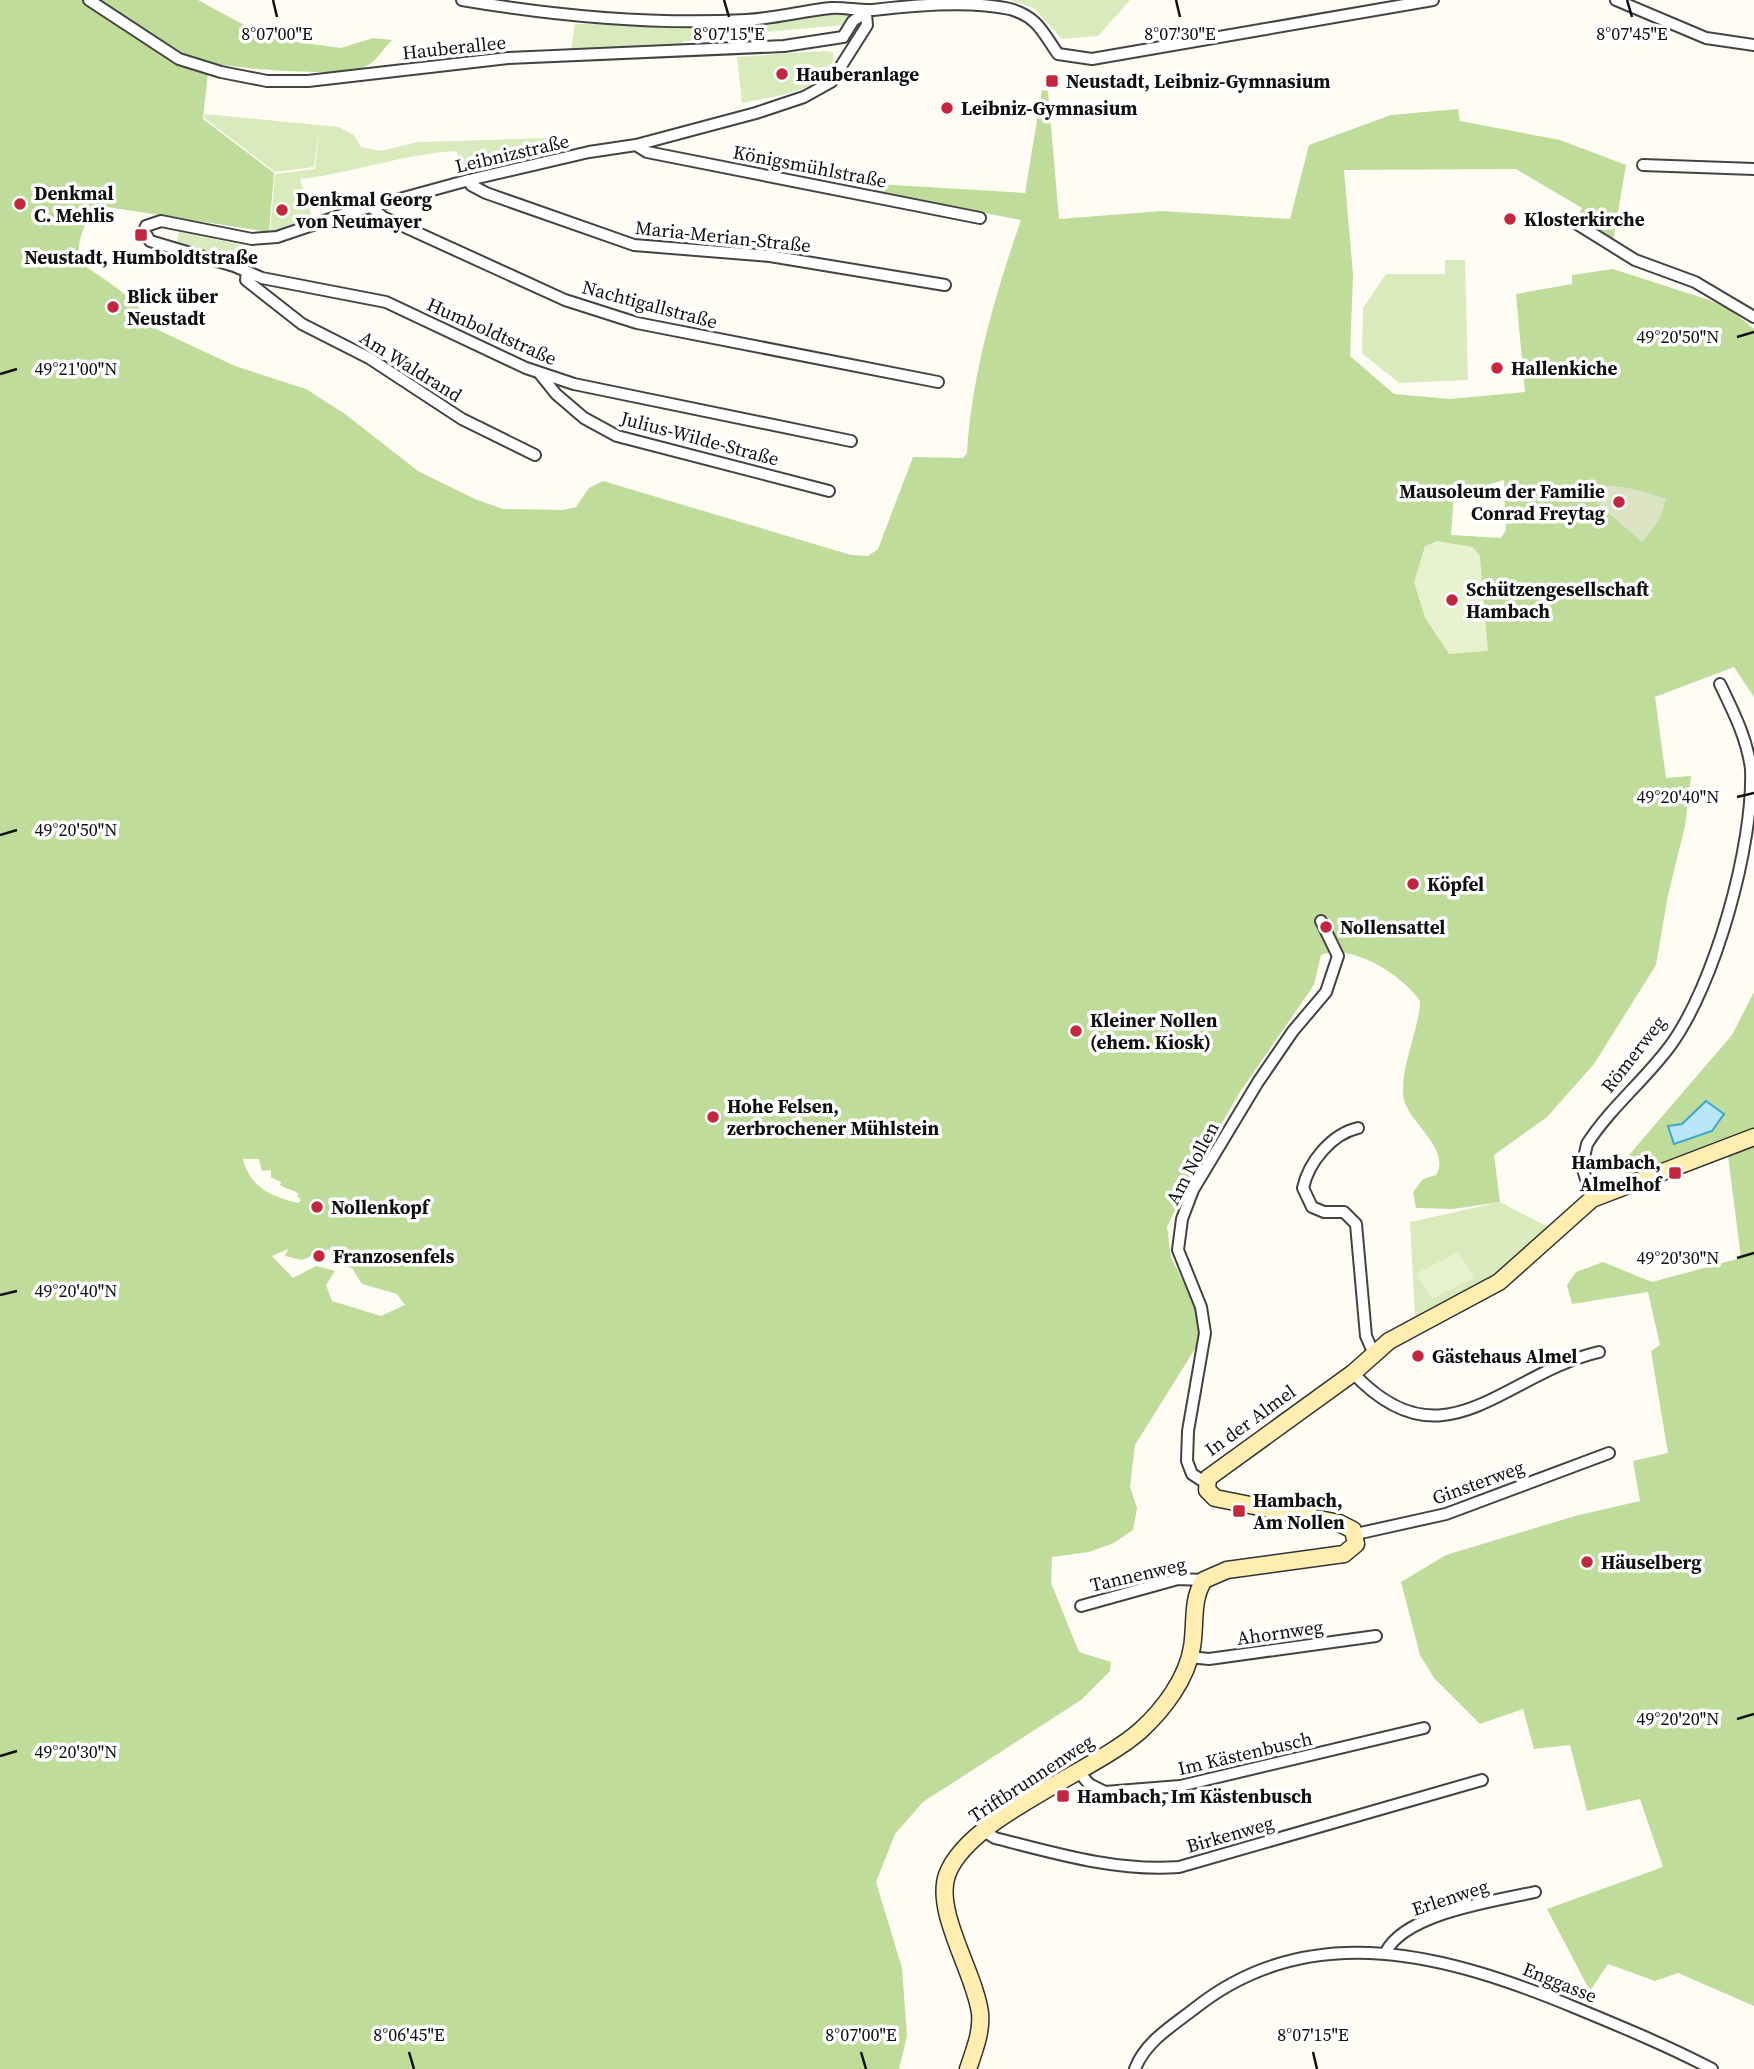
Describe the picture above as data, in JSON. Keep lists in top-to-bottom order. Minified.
{"streets":{"street":["Hauberallee","Leibnizstraße","Königsmühlstraße","Maria-Merian-Straße","Nachtigallstraße","Humboldtstraße","Am Waldrand","Julius-Wilde-Straße","Römerweg","Am Nollen","In der Almel","Ginsterweg","Tannenweg","Ahornweg","Im Kästenbusch","Triftbrunnenweg","Birkenweg","Erlenweg","Enggasse"]},"crossings":[["Leibnizstraße","Königsmühlstraße"],["Leibnizstraße","Maria-Merian-Straße"],["Leibnizstraße","Nachtigallstraße"],["Leibnizstraße","Humboldtstraße"],["Humboldtstraße","Am Waldrand"],["Humboldtstraße","Julius-Wilde-Straße"],["Römerweg","In der Almel"],["Am Nollen","In der Almel"],["In der Almel","Ginsterweg"],["Tannenweg","Triftbrunnenweg"],["Ahornweg","Triftbrunnenweg"],["Im Kästenbusch","Triftbrunnenweg"],["Triftbrunnenweg","Birkenweg"],["Erlenweg","Enggasse"]],"places":{"other":["Hauberanlage","Leibniz-Gymnasium","Denkmal C. Mehlis","Denkmal Georg von Neumayer","Klosterkirche","Blick über Neustadt","Hallenkiche","Mausoleum der Familie Conrad Freytag","Schützengesellschaft Hambach","Köpfel","Nollensattel","Kleiner Nollen (ehem. Kiosk)","Hohe Felsen, zerbrochener Mühlstein","Nollenkopf","Franzosenfels","Gästehaus Almel","Häuselberg"],"transit":["Neustadt, Leibniz-Gymnasium","Neustadt, Humboldtstraße","Hambach, Almelhof","Hambach, Am Nollen","Hambach, Im Kästenbusch"]},"coordinates":["8°07'00\"E","8°07'15\"E","8°07'30\"E","8°07'45\"E","49°20'50\"N","49°21'00\"N","49°20'40\"N","49°20'30\"N","49°20'20\"N","8°06'45\"E"]}
